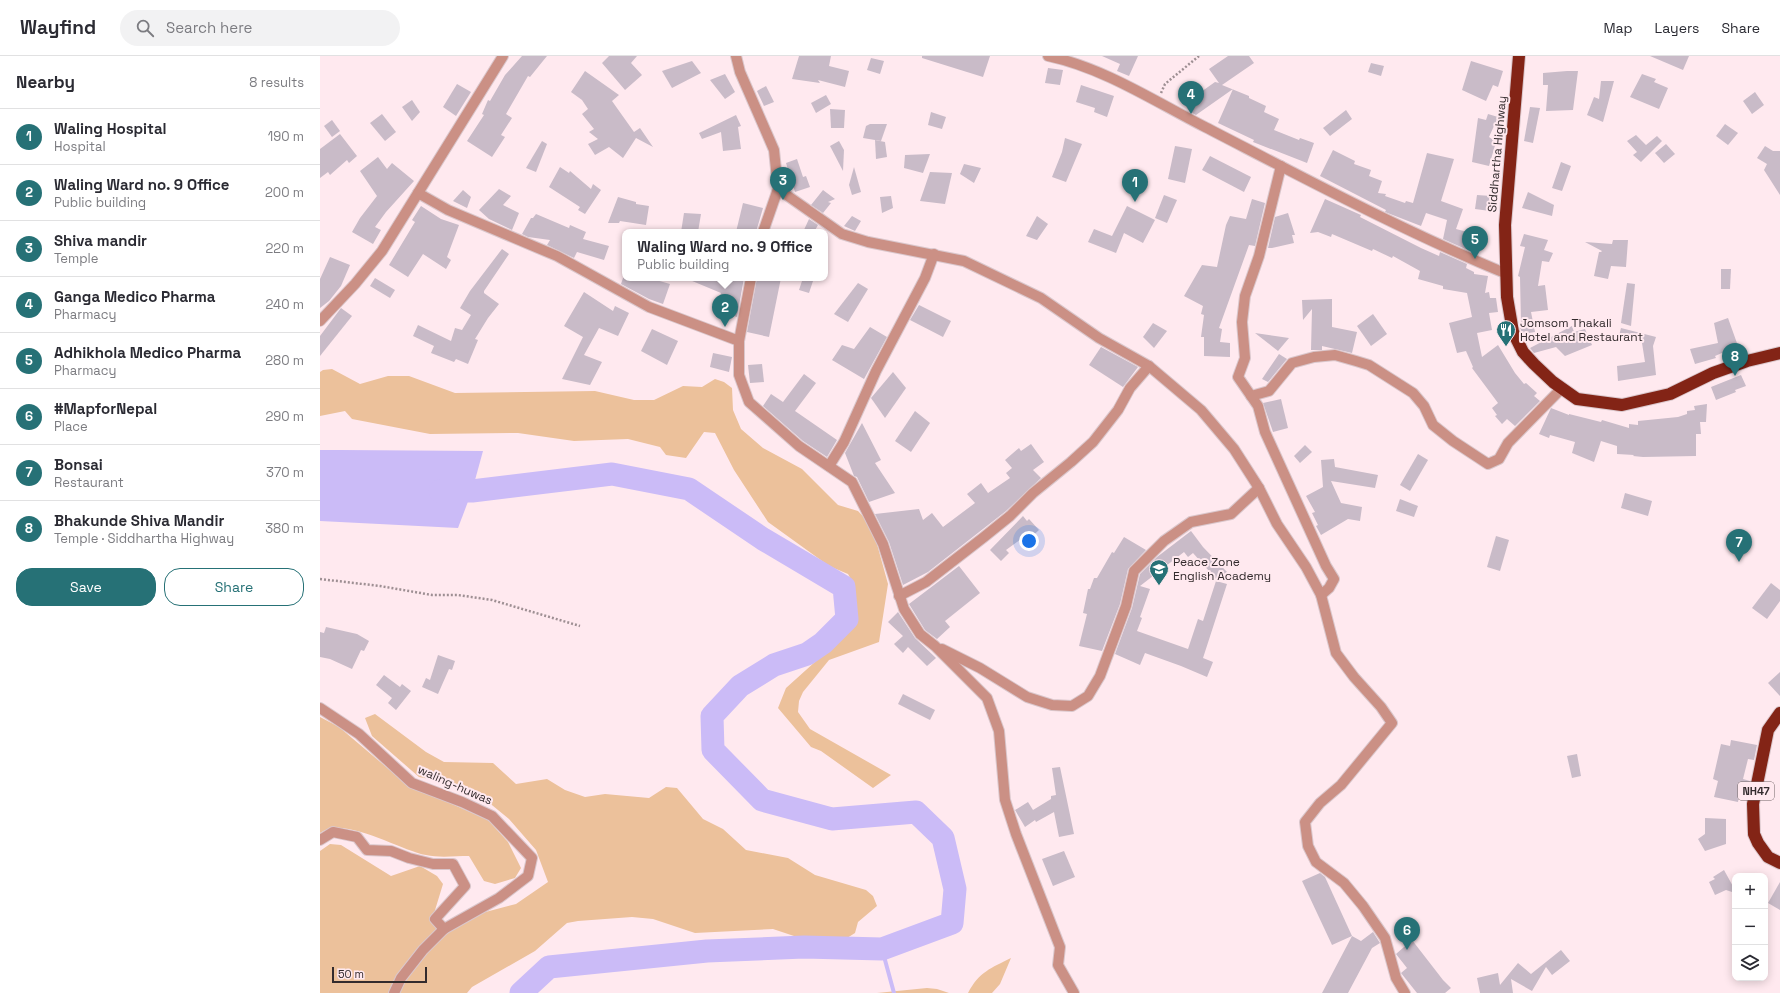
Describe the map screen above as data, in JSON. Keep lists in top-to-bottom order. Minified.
{"streets":{"highway":["Siddhartha Highway","NH47"],"street":["waling-huwas"]},"places":{"restaurant":["Jomsom Thakali Hotel and Restaurant"],"school or university":["Peace Zone English Academy"]},"scale_bar":"50 m","page":{"header":"Wayfind","search":"Search here","nav":["Map","Layers","Share"],"heading":["Nearby","8 results"],"pins":["4","3","1","5","2","8","7","6"],"list":[{"mark":"1","name":"Waling Hospital","note":"Hospital","value":"190 m"},{"mark":"2","name":"Waling Ward no. 9 Office","note":"Public building","value":"200 m"},{"mark":"3","name":"Shiva mandir","note":"Temple","value":"220 m"},{"mark":"4","name":"Ganga Medico Pharma","note":"Pharmacy","value":"240 m"},{"mark":"5","name":"Adhikhola Medico Pharma","note":"Pharmacy","value":"280 m"},{"mark":"6","name":"#MapforNepal","note":"Place","value":"290 m"},{"mark":"7","name":"Bonsai","note":"Restaurant","value":"370 m"},{"mark":"8","name":"Bhakunde Shiva Mandir","note":"Temple · Siddhartha Highway","value":"380 m"}],"popup":["Waling Ward no. 9 Office","Public building"],"buttons":["Save","Share"],"map_buttons":["+","−"],"scale":"50 m"}}
